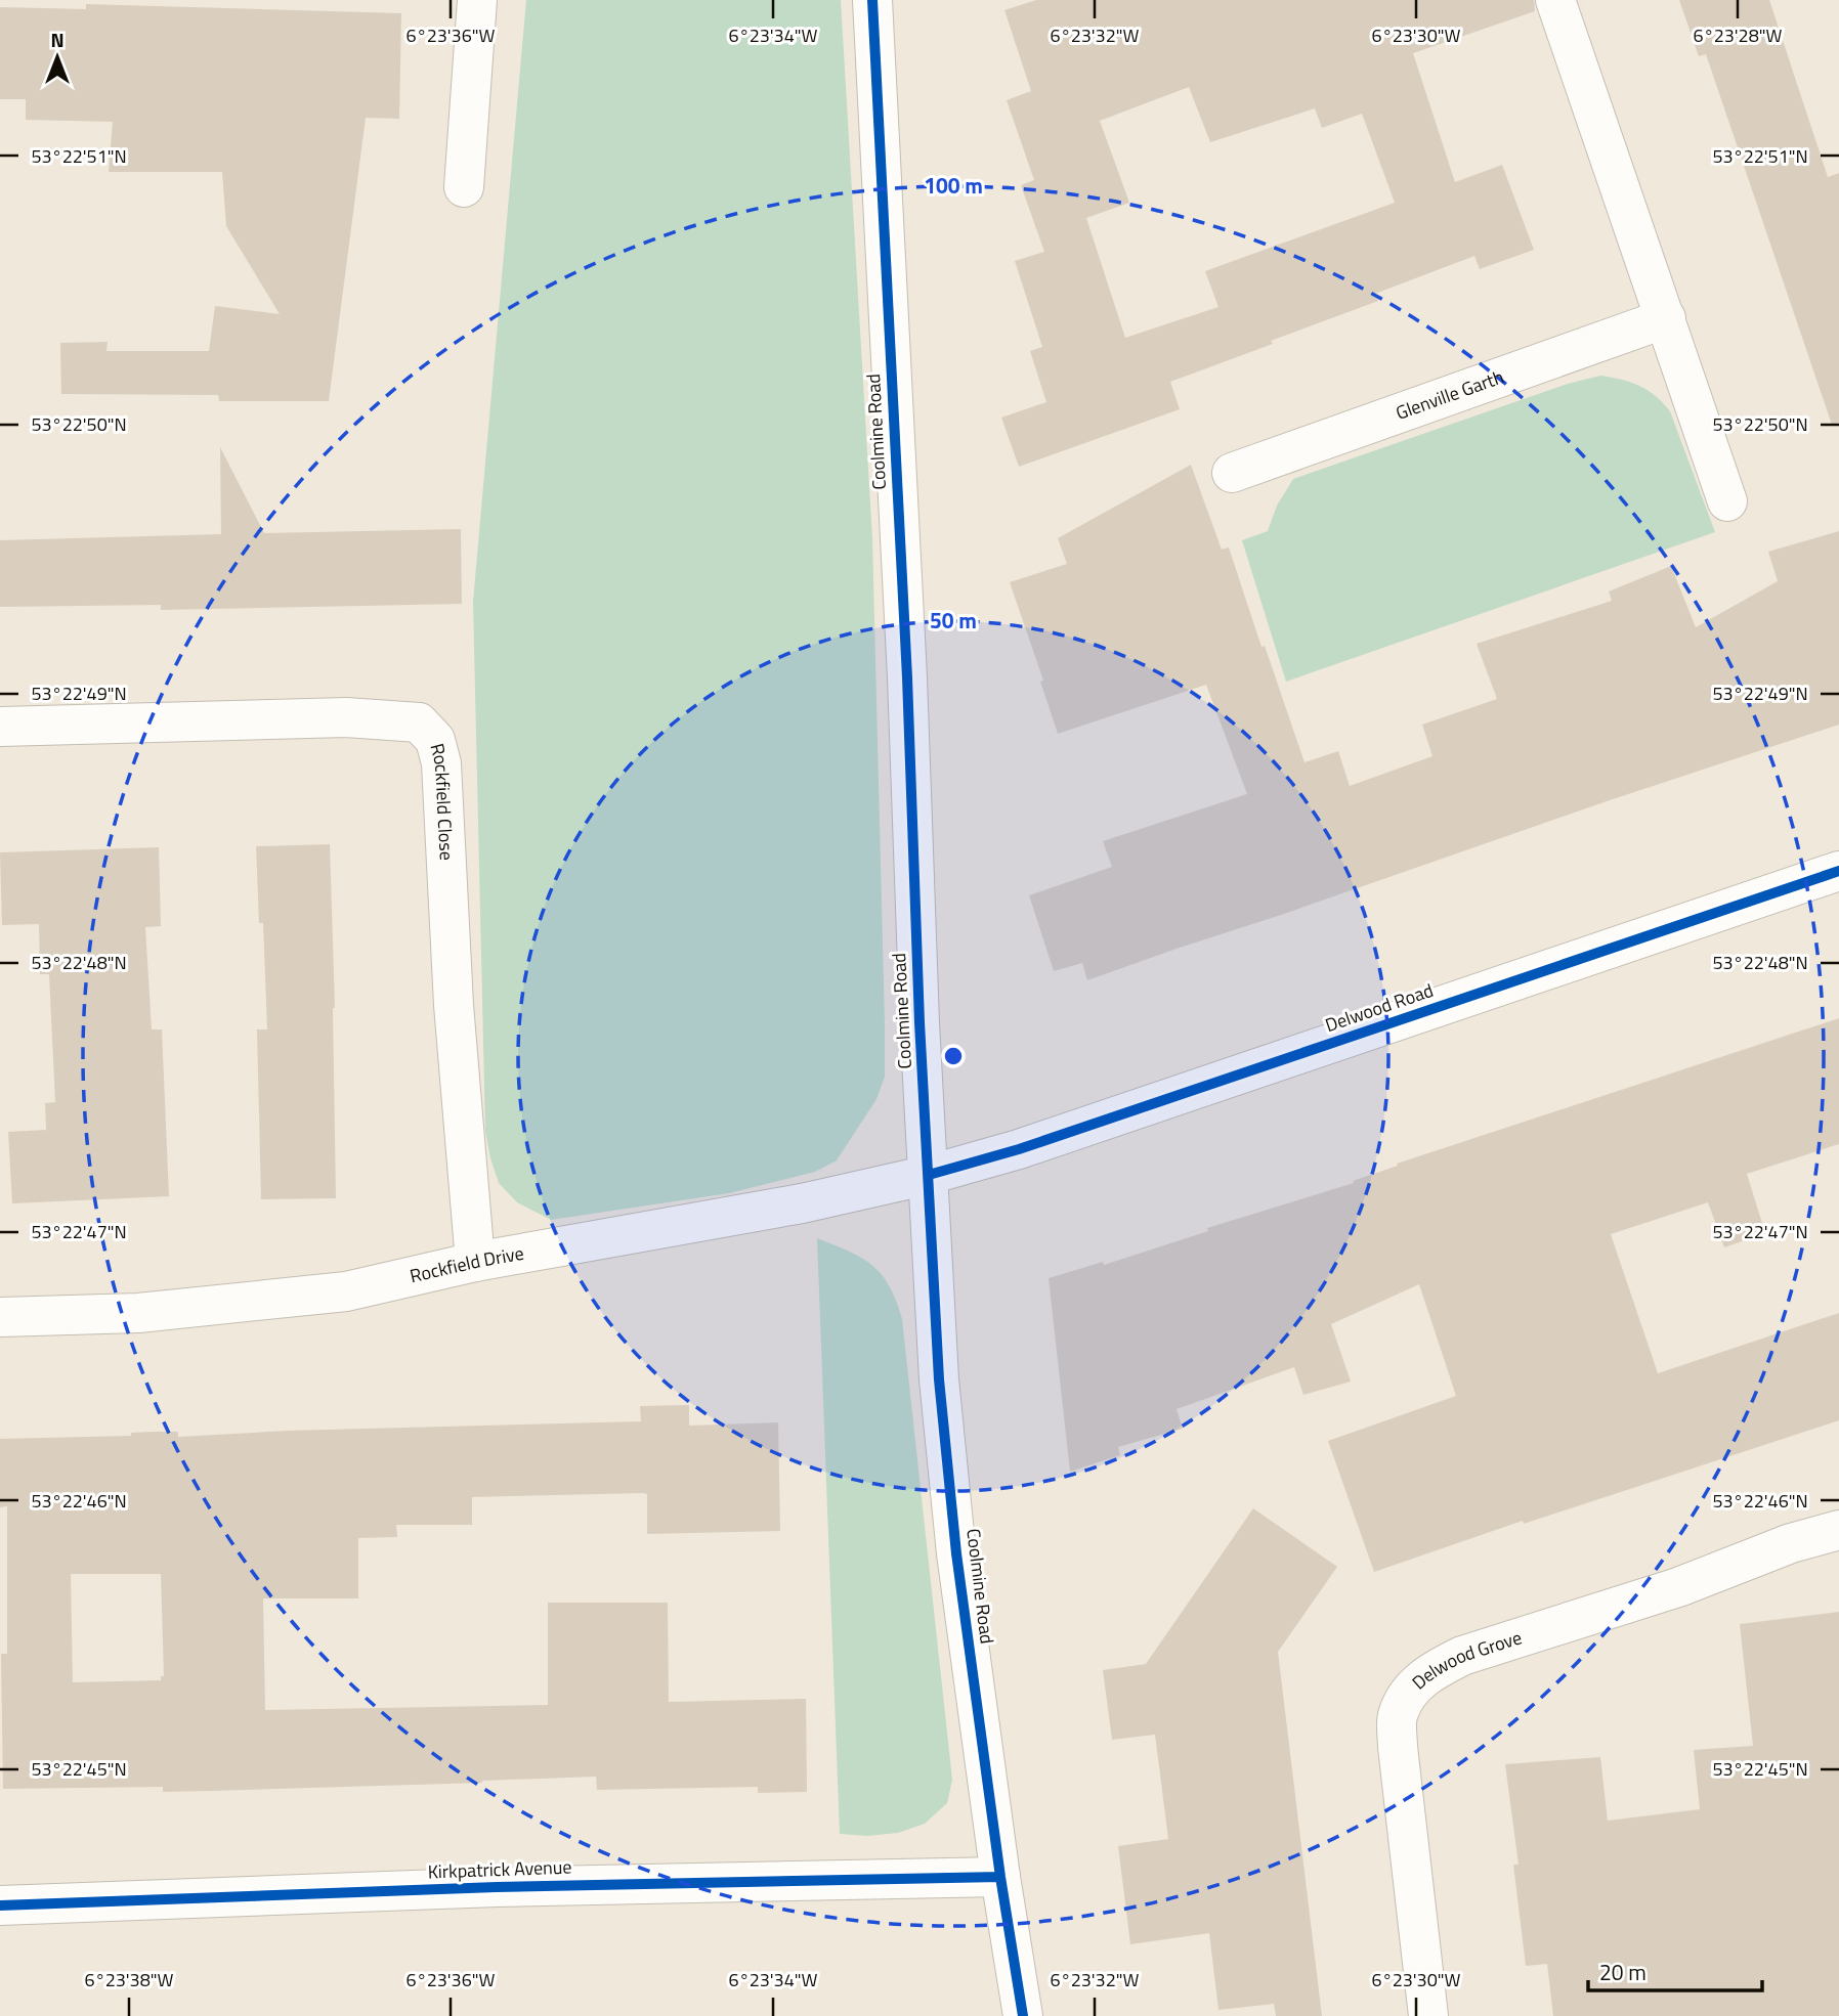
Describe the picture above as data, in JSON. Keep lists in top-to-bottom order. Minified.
{"streets":{"street":["Glenville Garth","Coolmine Road","Rockfield Close","Delwood Road","Rockfield Drive","Delwood Grove","Kirkpatrick Avenue"]},"crossings":[["Coolmine Road","Delwood Road"],["Coolmine Road","Rockfield Drive"],["Coolmine Road","Kirkpatrick Avenue"],["Rockfield Close","Rockfield Drive"],["Delwood Road","Rockfield Drive"]],"scale_bar":"20 m","north":"top","coordinates":["6°23'36\"W","6°23'34\"W","6°23'32\"W","6°23'30\"W","6°23'28\"W","53°22'51\"N","53°22'50\"N","53°22'49\"N","53°22'48\"N","53°22'47\"N","53°22'46\"N","53°22'45\"N","6°23'38\"W"],"rings":["100 m","50 m"]}
